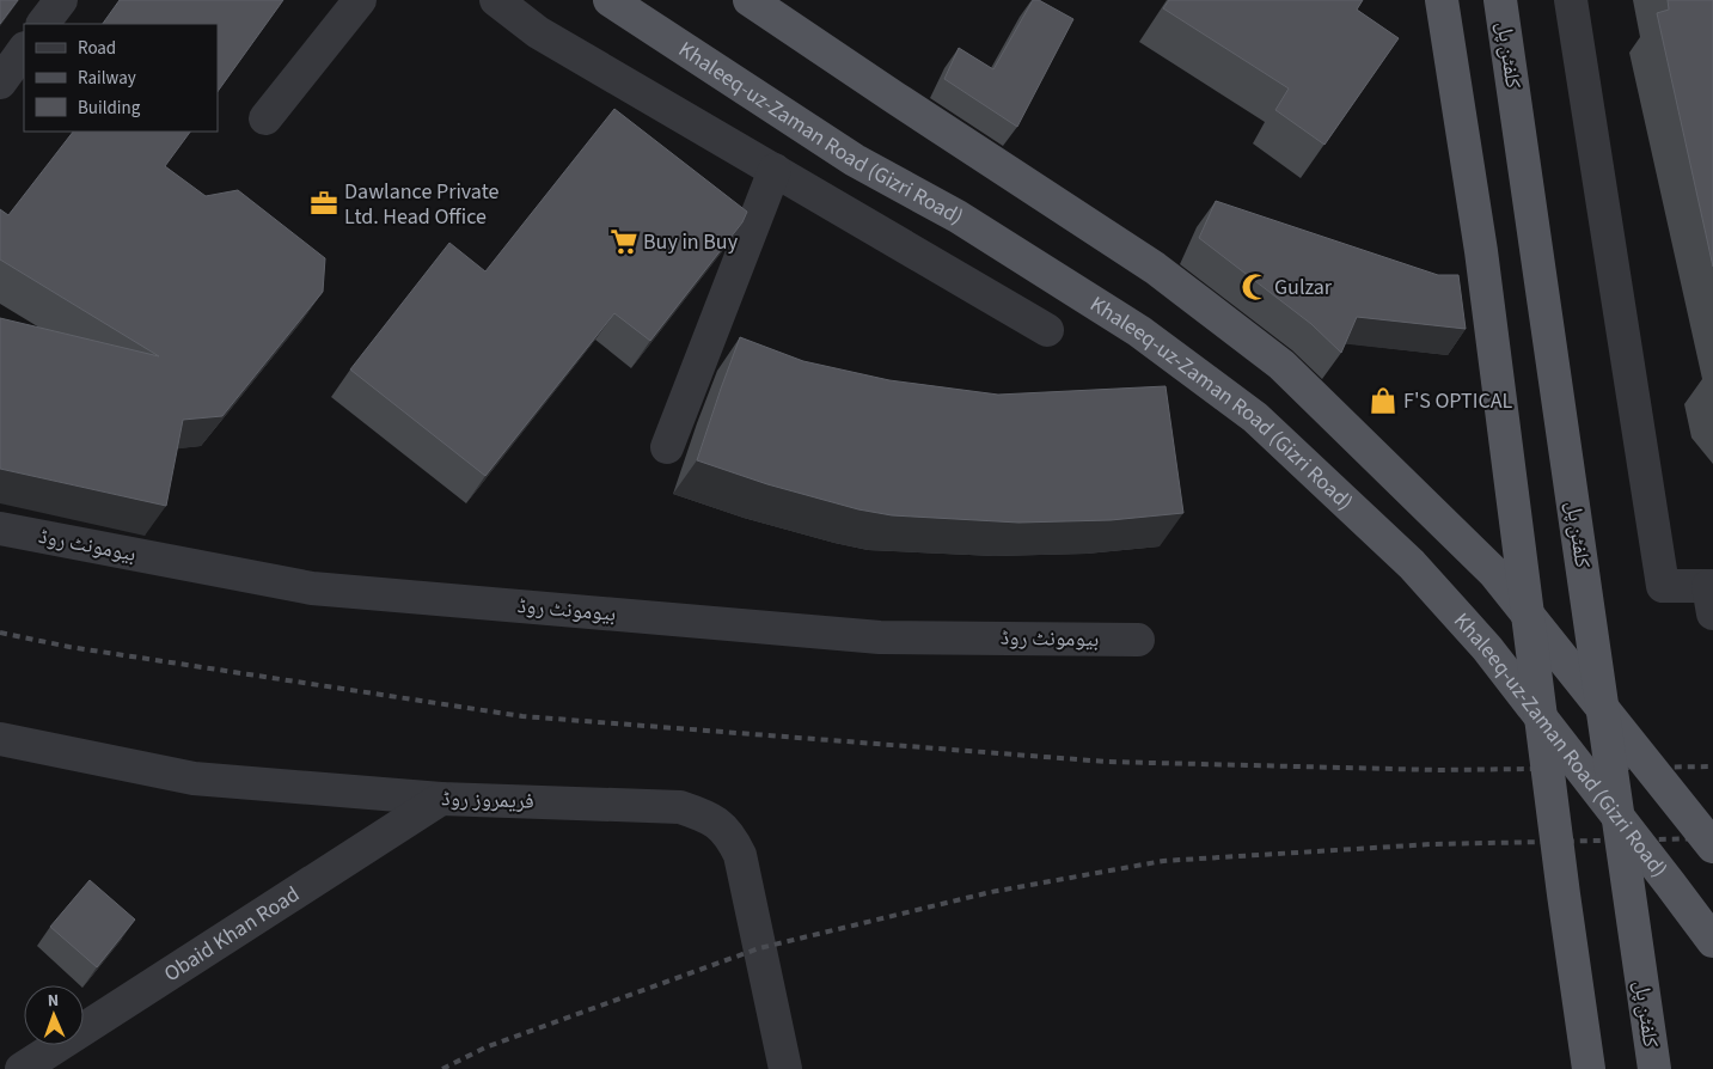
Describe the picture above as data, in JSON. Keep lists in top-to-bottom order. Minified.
{"streets":{"main road":["کلفٹن پل","Khaleeq-uz-Zaman Road (Gizri Road)"],"street":["بیومونٹ روڈ","فریمروز روڈ","Obaid Khan Road"]},"crossings":[["فریمروز روڈ","Obaid Khan Road"]],"places":{"office":["Dawlance Private Ltd. Head Office"],"supermarket":["Buy in Buy"],"mosque":["Gulzar"],"shop":["F'S OPTICAL"]},"legend":["Road","Railway","Building"],"north":"top"}
